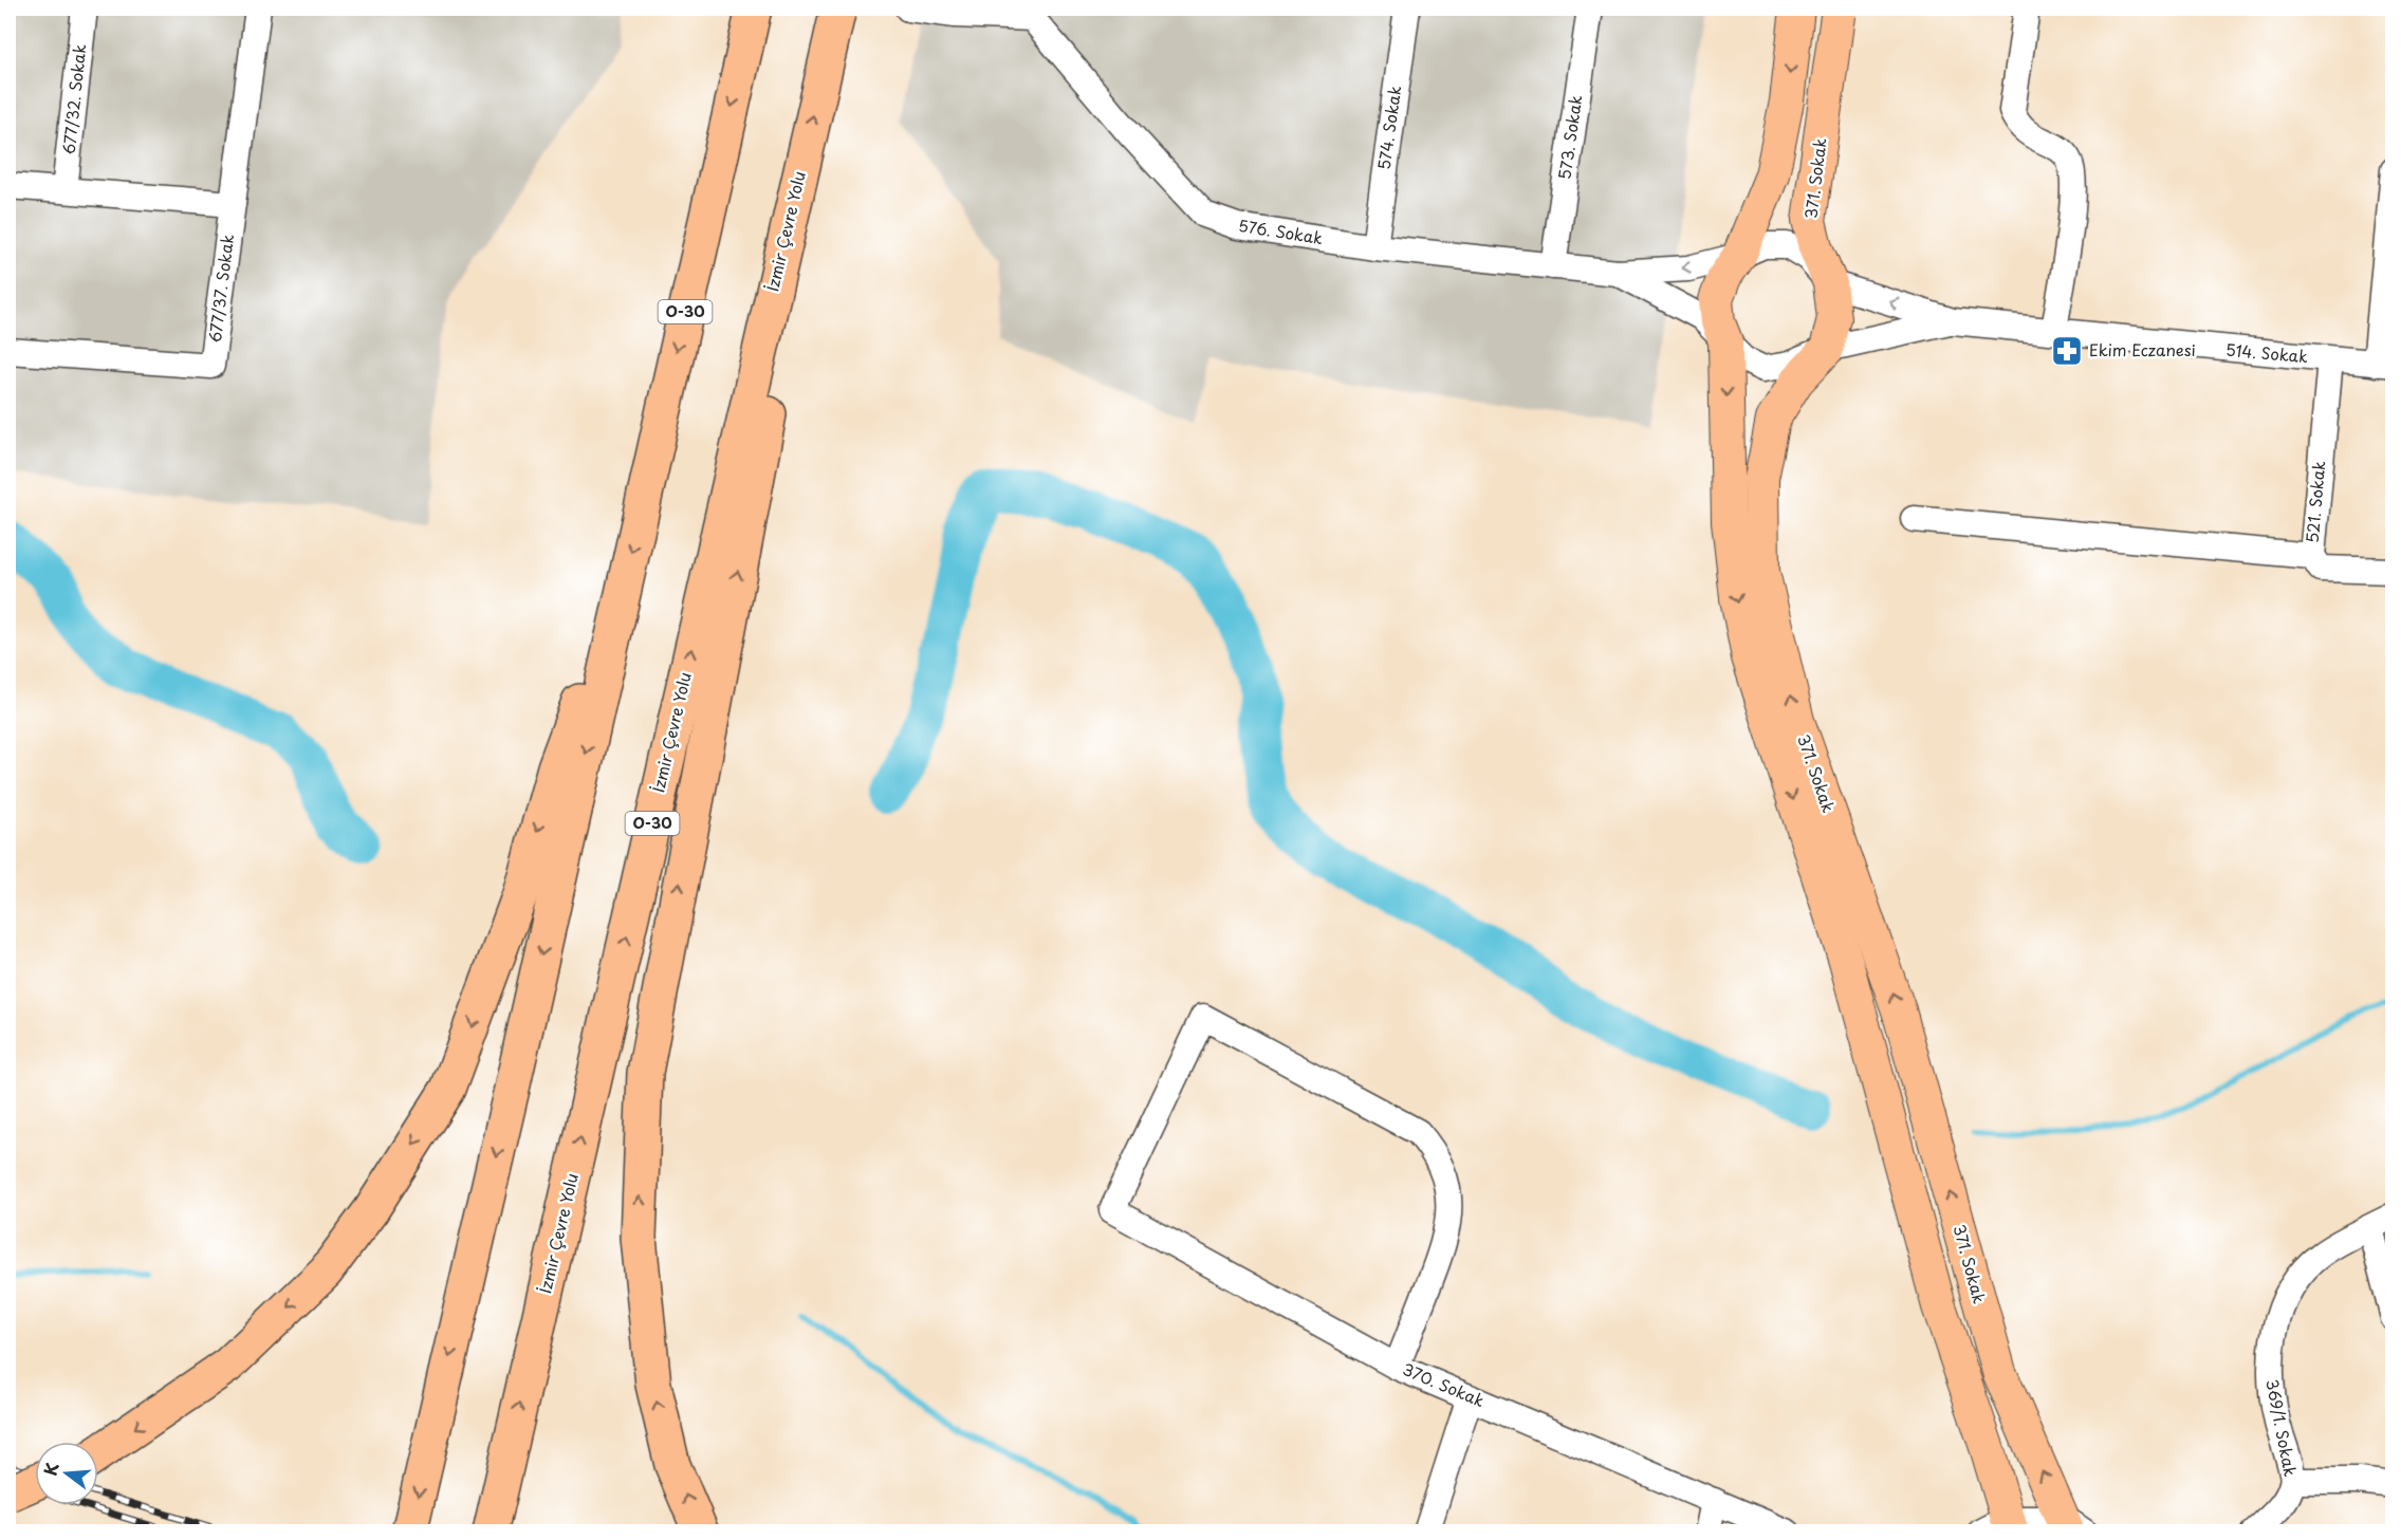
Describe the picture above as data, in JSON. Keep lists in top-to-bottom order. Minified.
{"streets":{"highway":["İzmir Çevre Yolu","O-30"],"main road":["371. Sokak"],"street":["677/32. Sokak","574. Sokak","573. Sokak","576. Sokak","677/37. Sokak","514. Sokak","521. Sokak","370. Sokak","369/1. Sokak"]},"crossings":[["574. Sokak","576. Sokak"],["573. Sokak","576. Sokak"],["514. Sokak","521. Sokak"]],"places":{"pharmacy":["Ekim Eczanesi"]},"north":"left"}
